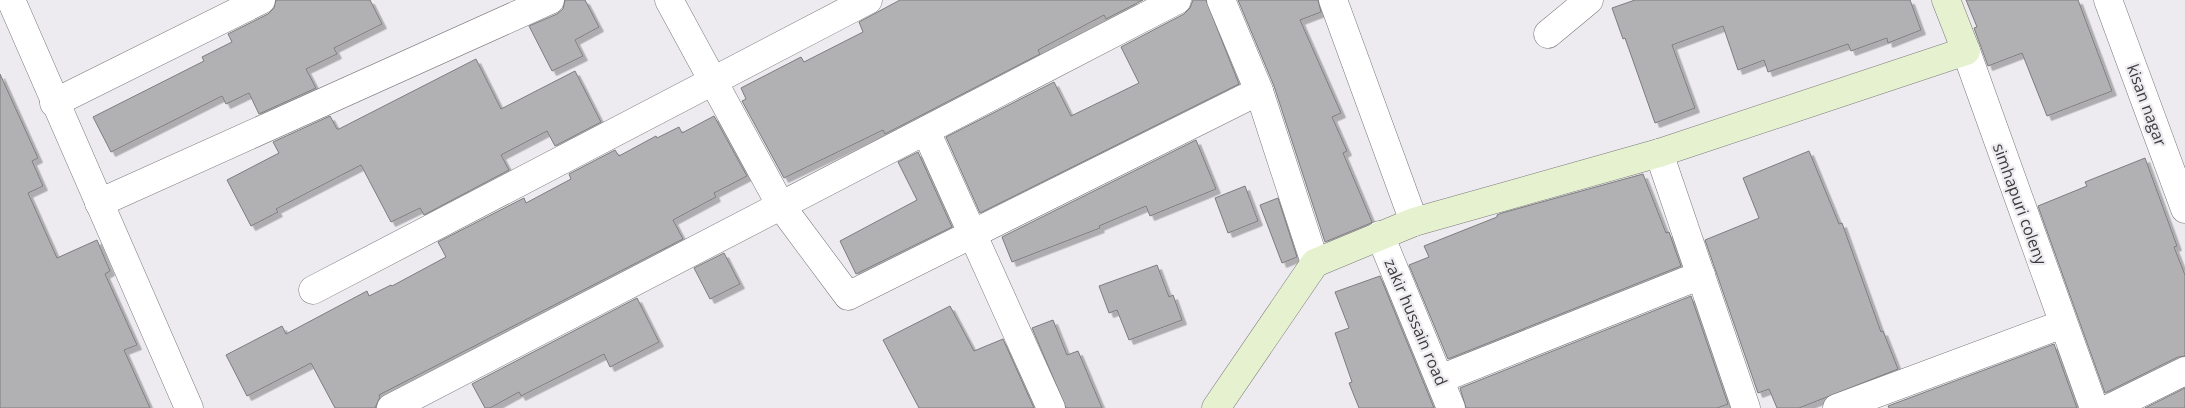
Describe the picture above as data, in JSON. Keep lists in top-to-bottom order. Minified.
{"streets":{"street":["kisan nagar","simhapuri coleny","zakir hussain road"]}}
